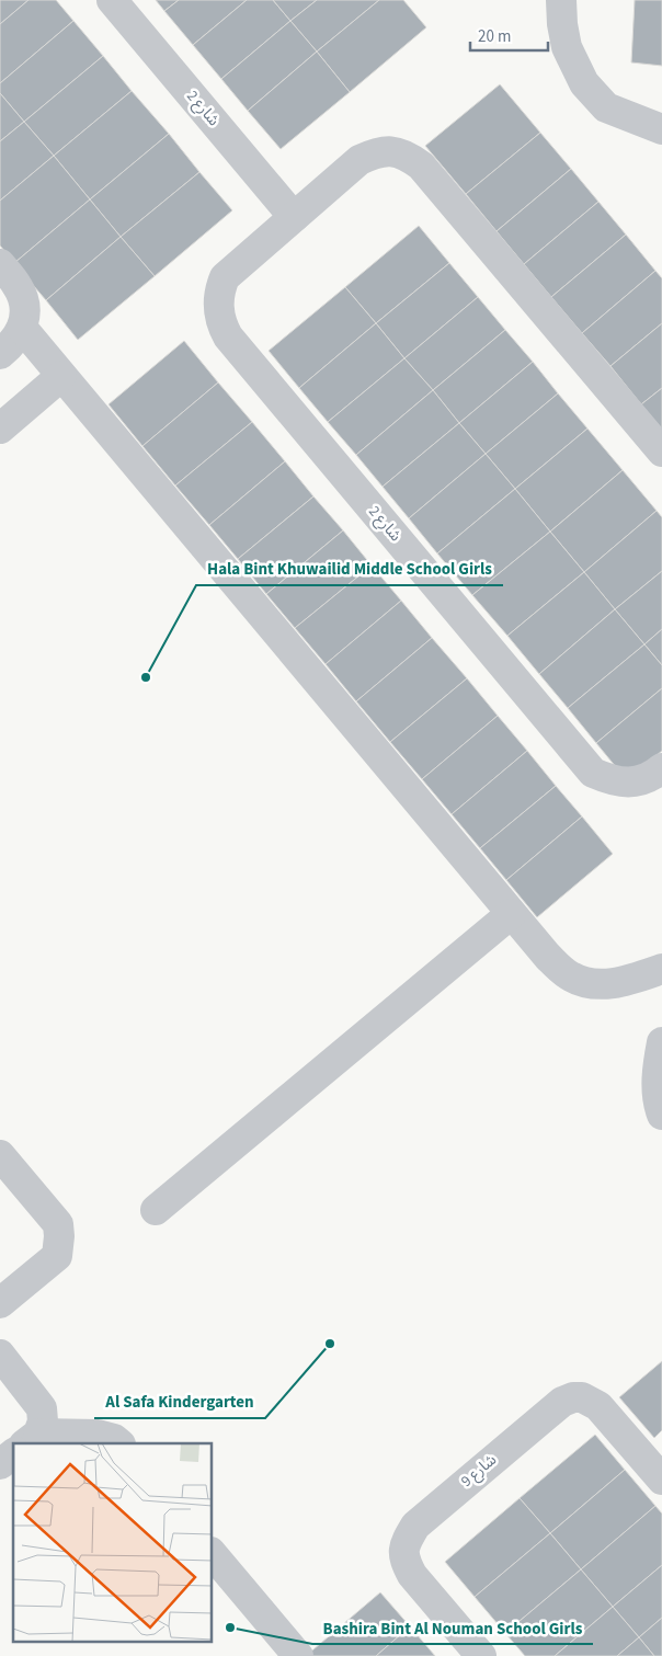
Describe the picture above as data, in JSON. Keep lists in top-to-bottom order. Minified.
{"streets":{"street":["شارع 2","شارع 9"]},"places":["Hala Bint Khuwailid Middle School Girls","Al Safa Kindergarten","Bashira Bint Al Nouman School Girls"],"scale_bar":"20 m"}
